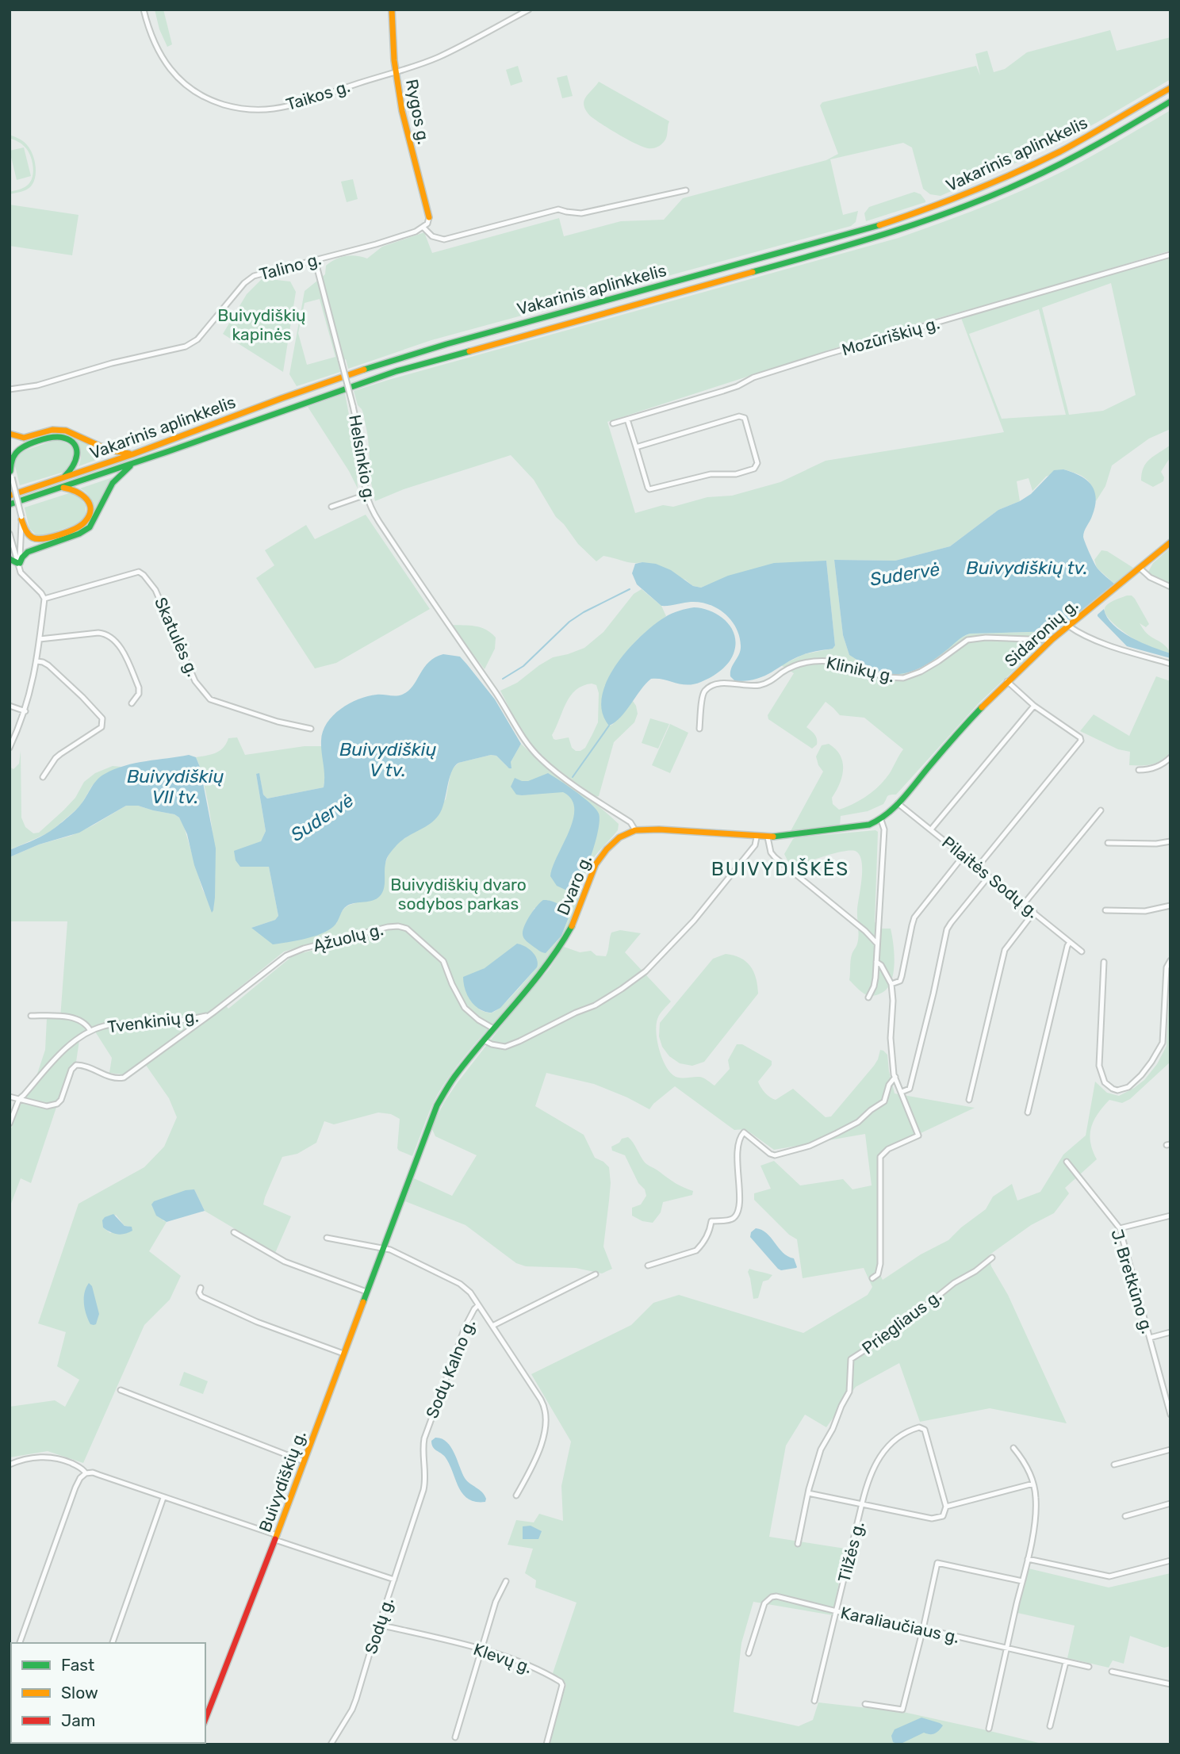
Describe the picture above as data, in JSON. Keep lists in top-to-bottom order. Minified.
{"streets":{"main road":["Rygos g.","Vakarinis aplinkkelis","Sidaronių g.","Dvaro g.","Buivydiškių g."],"street":["Taikos g.","Talino g.","Mozūriškių g.","Helsinkio g.","Skatulės g.","Klinikų g.","Pilaitės Sodų g.","Ąžuolų g.","Tvenkinių g.","J. Bretkūno g.","Priegliaus g.","Sodų Kalno g.","Tilžės g.","Karaliaučiaus g.","Sodų g.","Klevų g."]},"crossings":[["Taikos g.","Rygos g."],["Talino g.","Helsinkio g."],["Helsinkio g.","Dvaro g."],["Sidaronių g.","Klinikų g."],["Dvaro g.","Ąžuolų g."],["Dvaro g.","Sodų Kalno g."],["Dvaro g.","Buivydiškių g."],["Ąžuolų g.","Tvenkinių g."],["Sodų Kalno g.","Buivydiškių g."],["Sodų Kalno g.","Sodų g."],["Tilžės g.","Karaliaučiaus g."],["Sodų g.","Klevų g."]],"districts":["BUIVYDIŠKĖS"],"water":["Buivydiškių tv.","Sudervė","Buivydiškių V tv.","Buivydiškių VII tv."],"parks":["Buivydiškių kapinės","Buivydiškių dvaro sodybos parkas"],"legend":["Fast","Slow","Jam"]}
